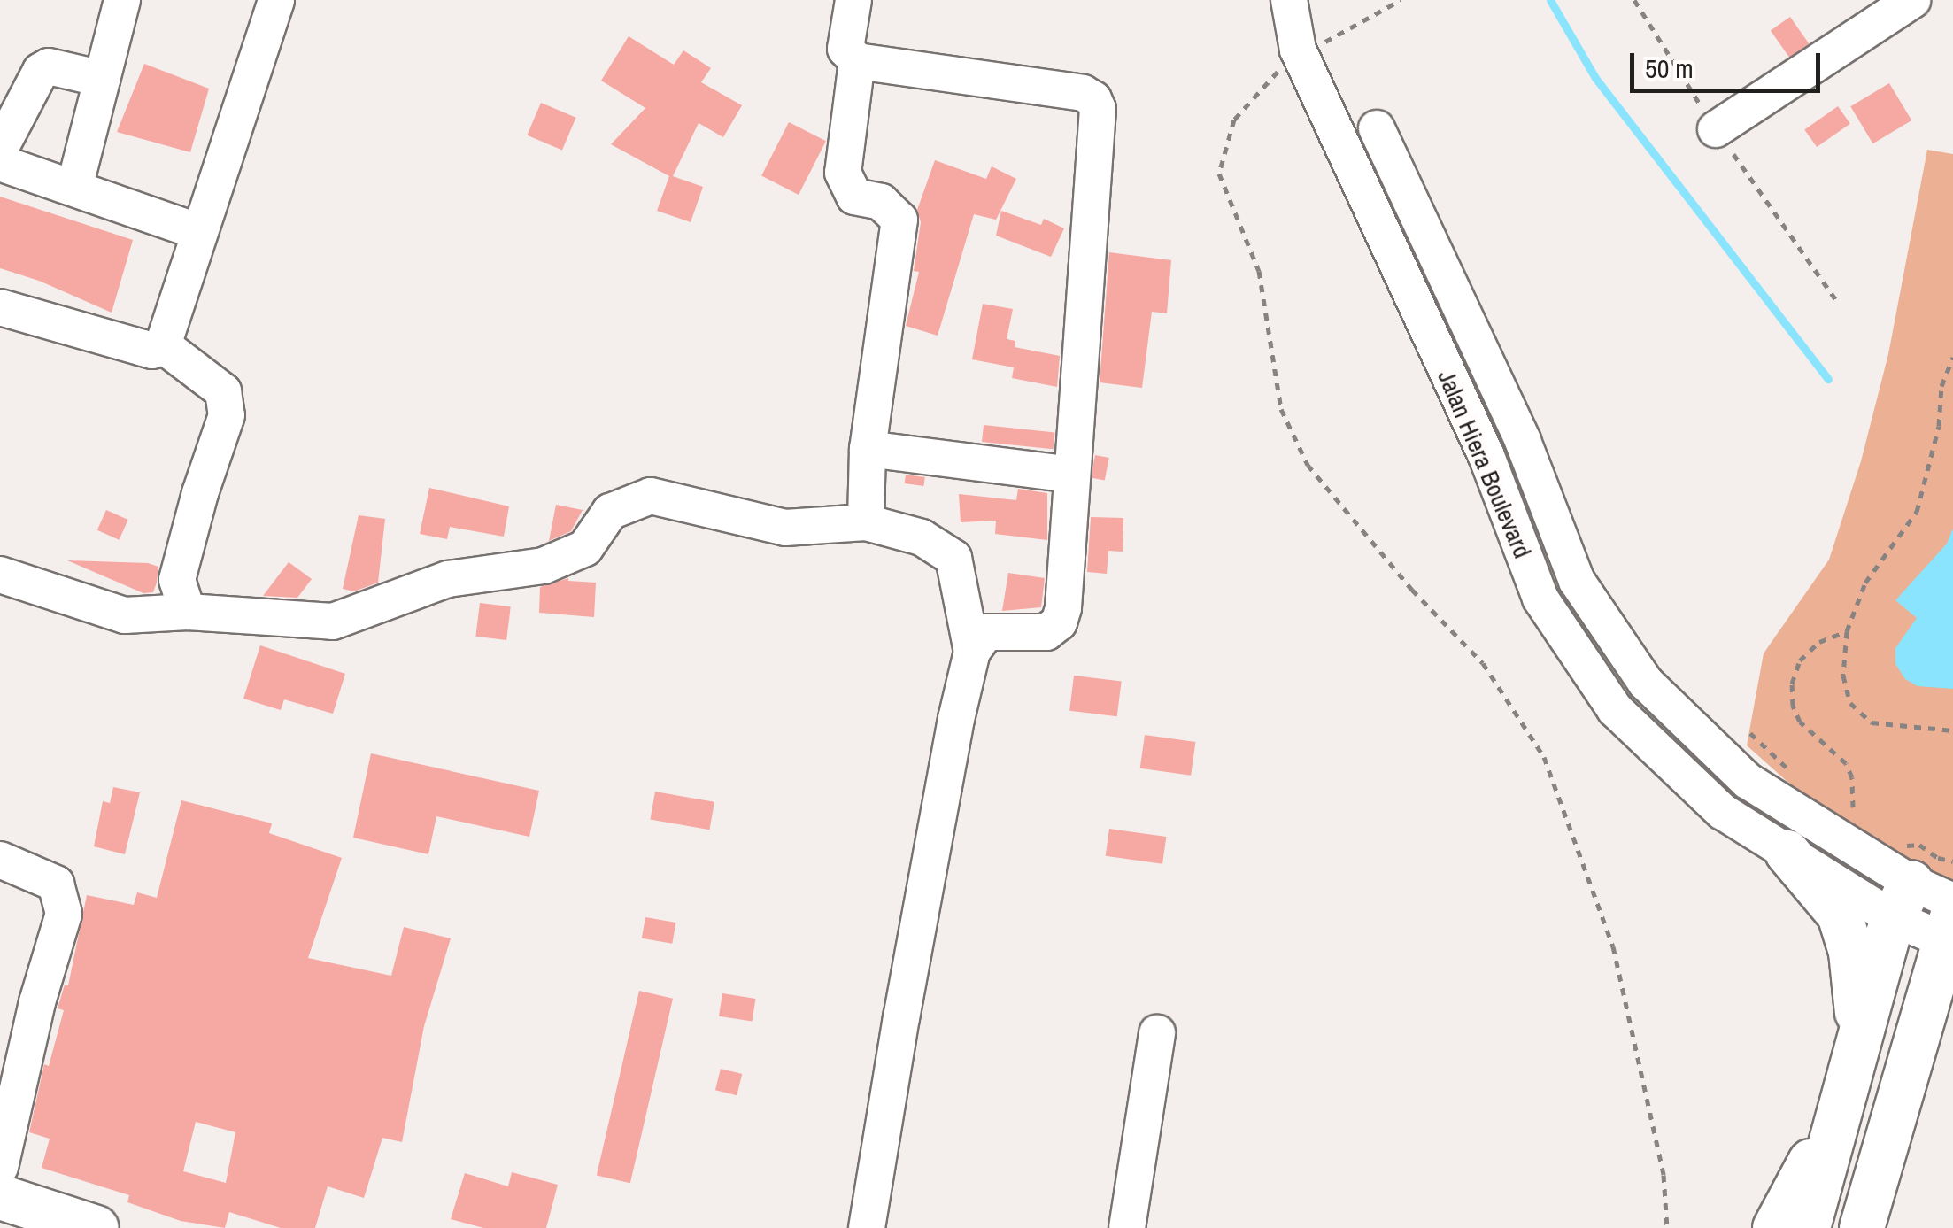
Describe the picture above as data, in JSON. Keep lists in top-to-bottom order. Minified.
{"streets":{"street":["Jalan Hiera Boulevard"]},"scale_bar":"50 m"}
